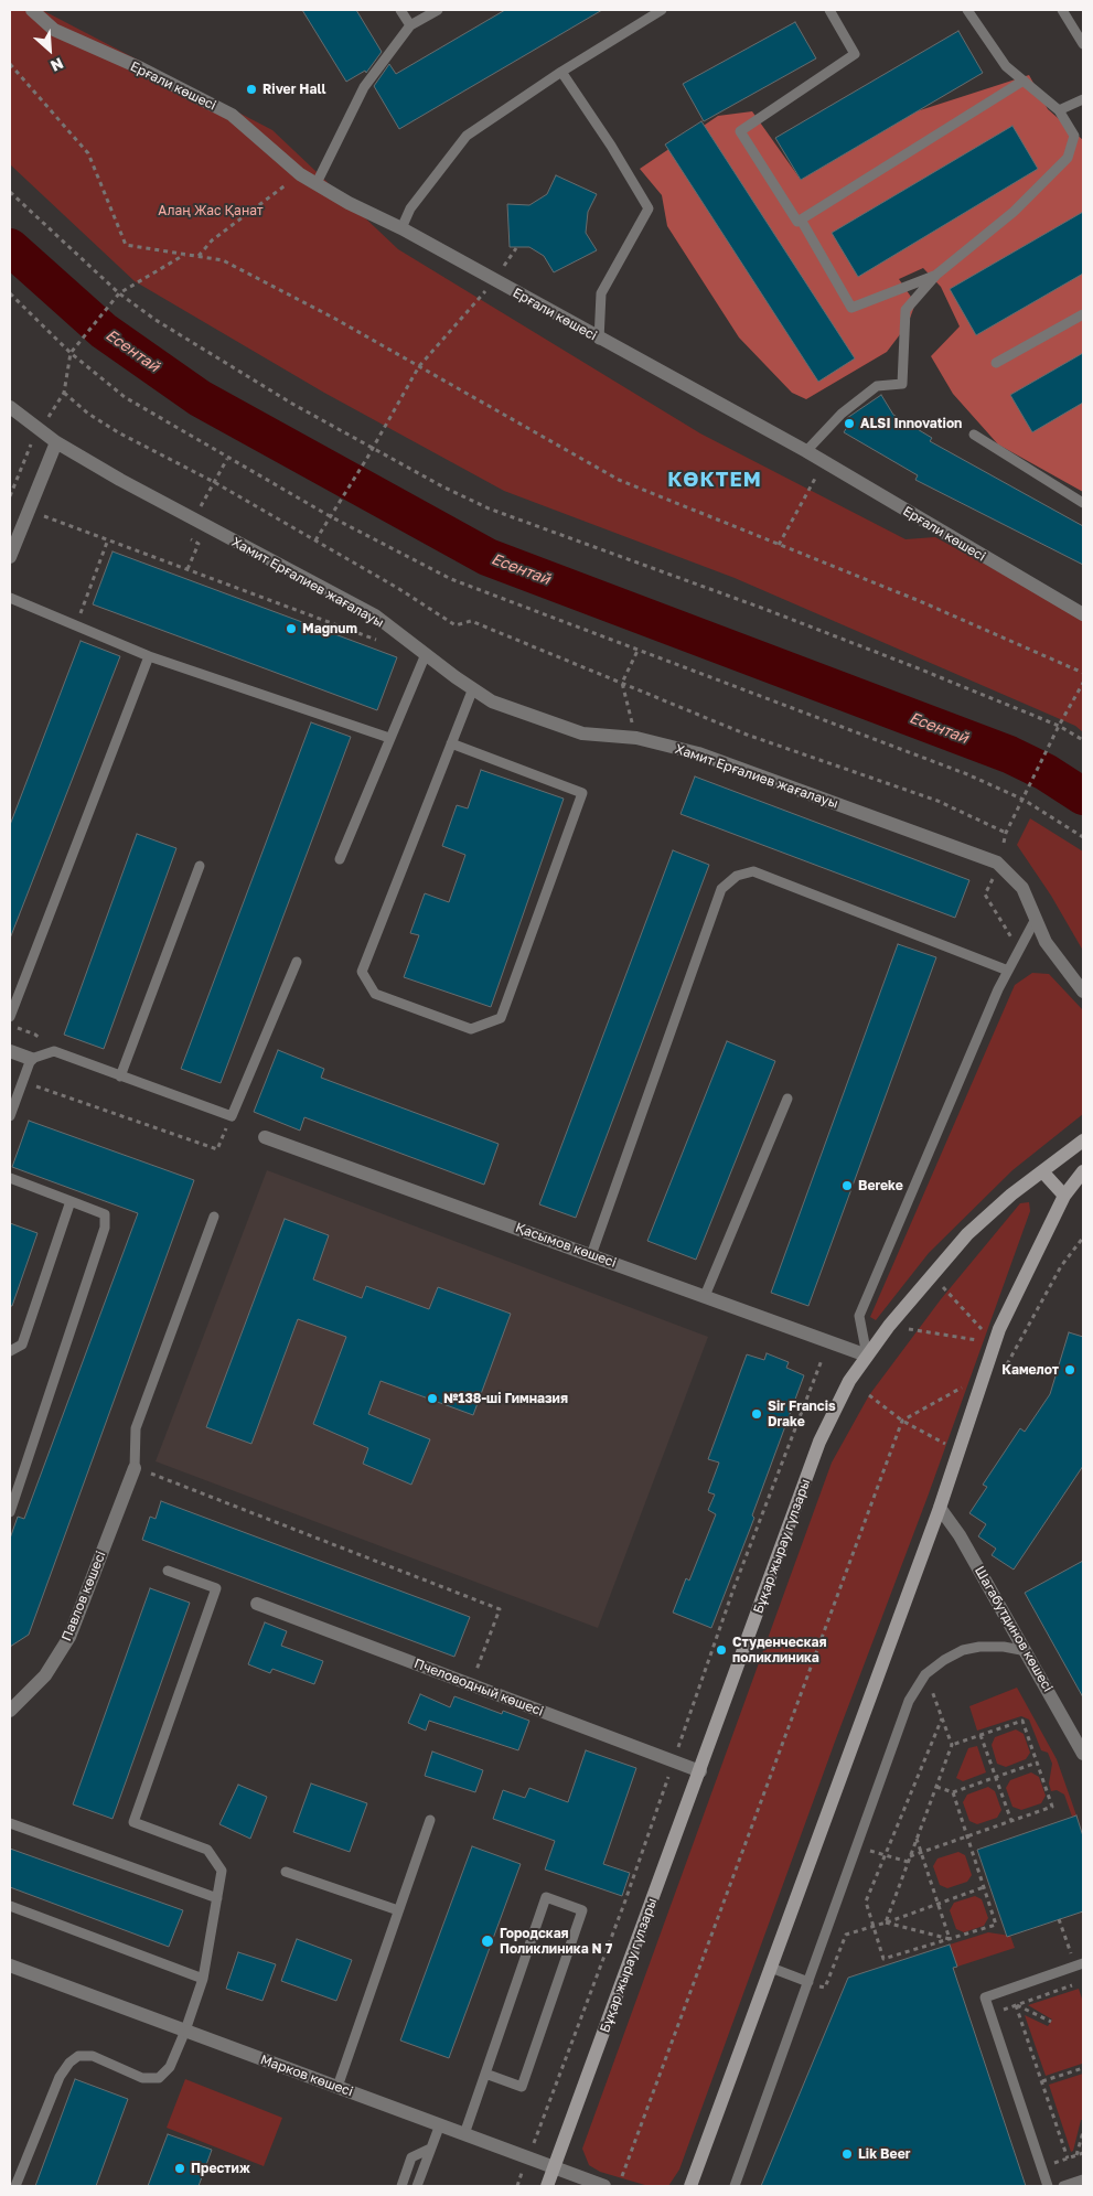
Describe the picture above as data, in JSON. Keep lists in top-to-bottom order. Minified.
{"streets":{"street":["Ерғали көшесі","Хамит Ерғалиев жағалауы","Қасымов көшесі","Бұқар жырау гүлзары","Павлов көшесі","Шагабутдинов көшесі","Пчеловодный көшесі","Марков көшесі"]},"crossings":[["Қасымов көшесі","Бұқар жырау гүлзары"],["Бұқар жырау гүлзары","Пчеловодный көшесі"],["Бұқар жырау гүлзары","Марков көшесі"]],"districts":["КӨКТЕМ"],"water":["Есентай"],"parks":["Алаң Жас Қанат"],"places":["River Hall","ALSI Innovation","Magnum","Bereke","Камелот","№138-ші Гимназия","Sir Francis Drake","Студенческая поликлиника","Городская Поликлиника N 7","Lik Beer","Престиж"],"north":"bottom right"}
